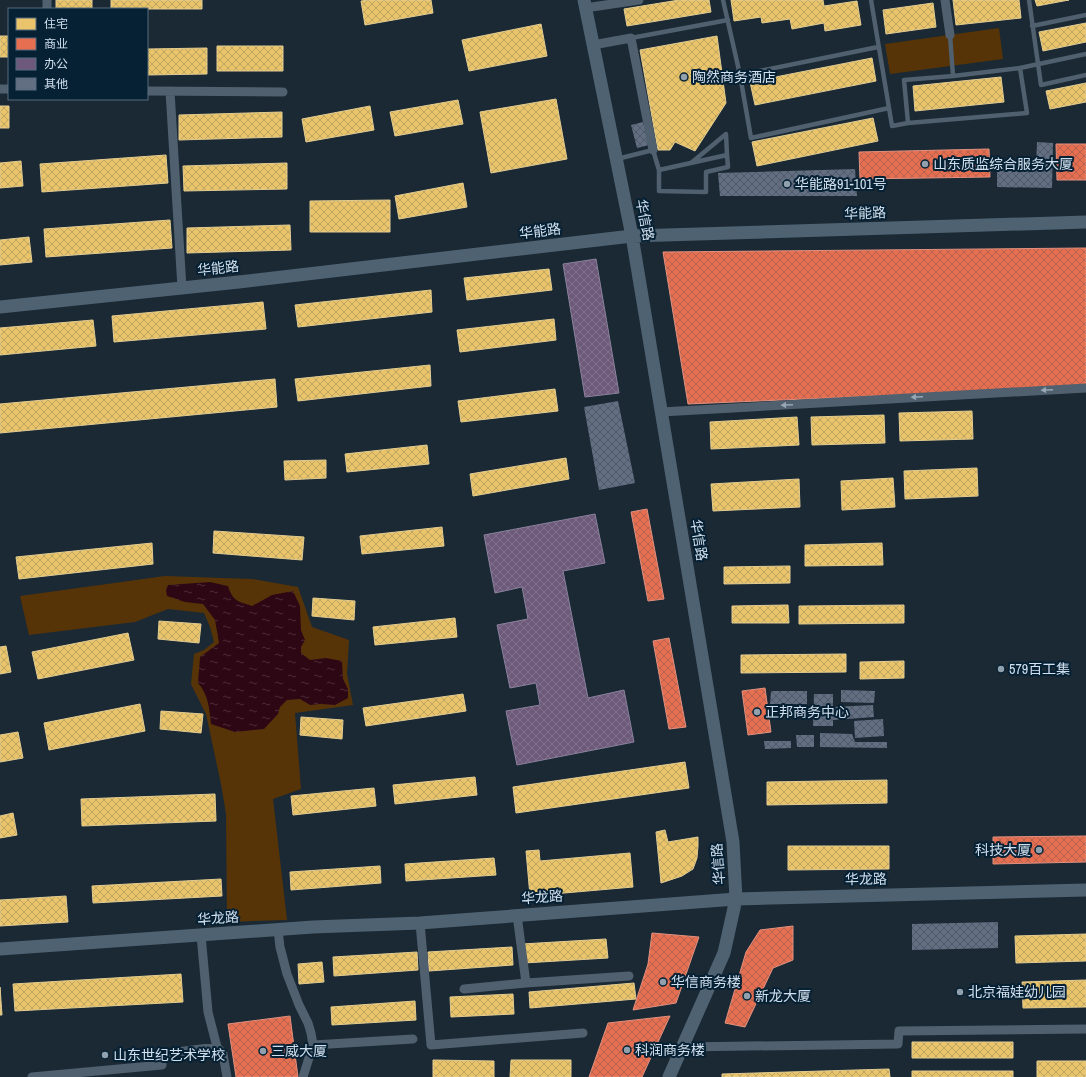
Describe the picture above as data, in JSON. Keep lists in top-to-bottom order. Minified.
{"streets":{"main road":["华能路","华信路","华龙路"]},"crossings":[["华能路","华信路"],["华信路","华龙路"]],"places":["陶然商务酒店","山东质监综合服务大厦","华能路91-101号","579百工集","正邦商务中心","科技大厦","华信商务楼","北京福娃幼儿园","新龙大厦","科润商务楼","三威大厦","山东世纪艺术学校"],"legend":["住宅","商业","办公","其他"]}
